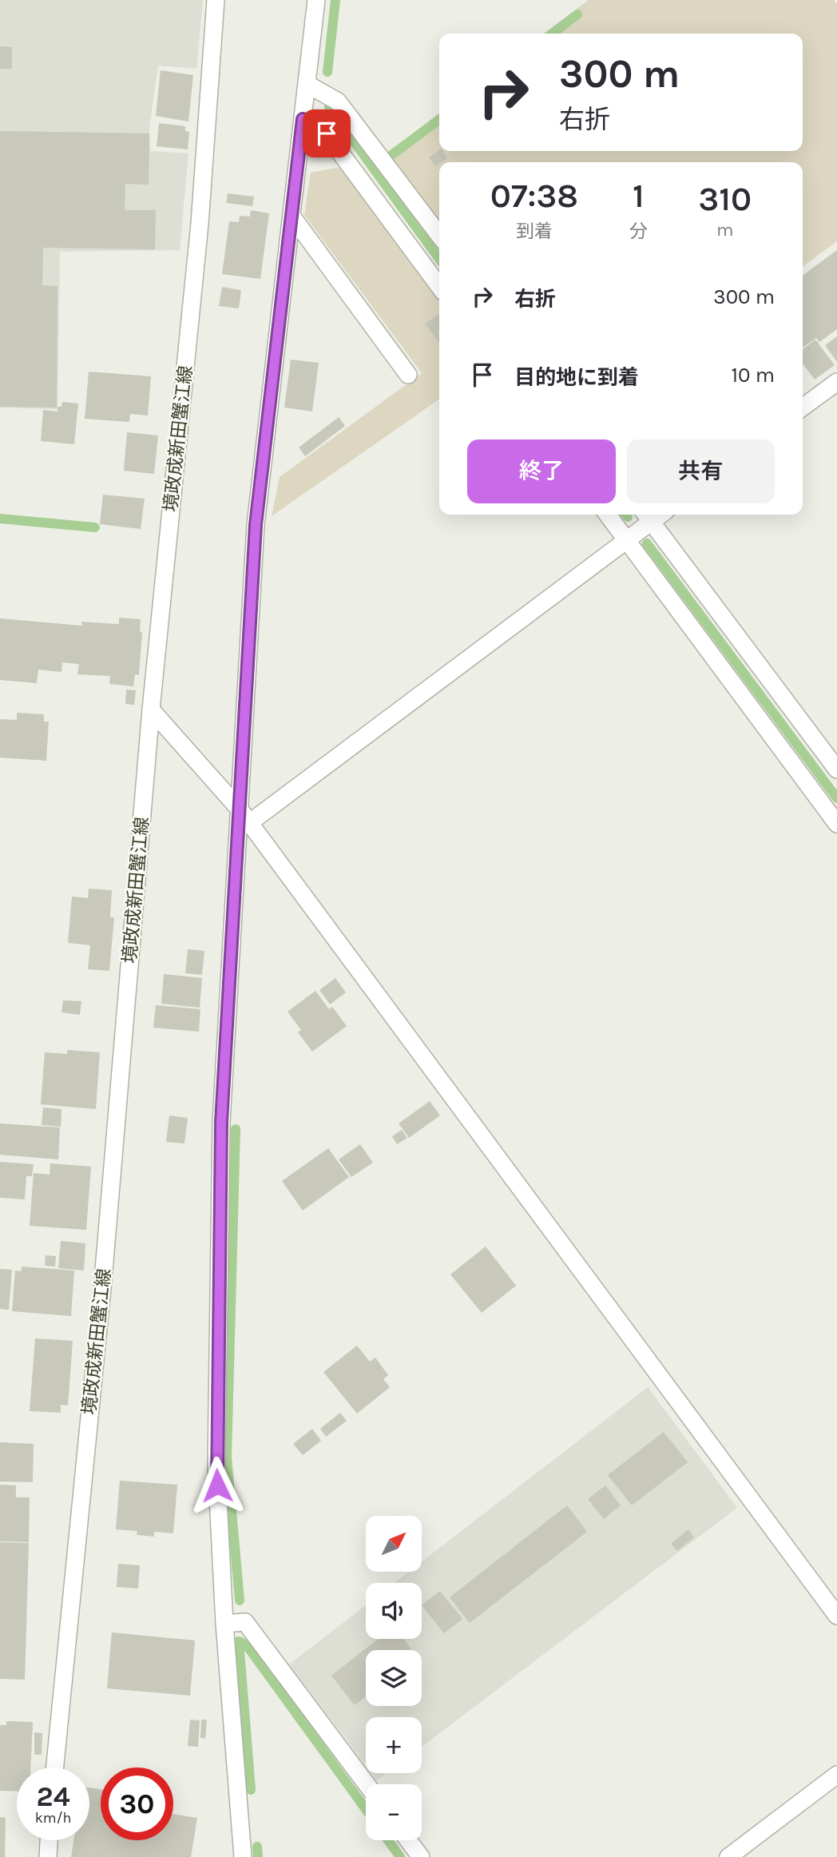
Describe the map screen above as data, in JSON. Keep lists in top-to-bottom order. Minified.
{"streets":{"street":["境政成新田蟹江線"]},"north":"top right","page":{"turn":["300 m","右折"],"eta":["07:38","到着","1","分","310","m"],"list":[{"name":"右折","value":"300 m"},{"name":"目的地に到着","value":"10 m"}],"buttons":["終了","共有"],"map_buttons":["+","−"],"speed":"24 km/h","limit":"30"}}
